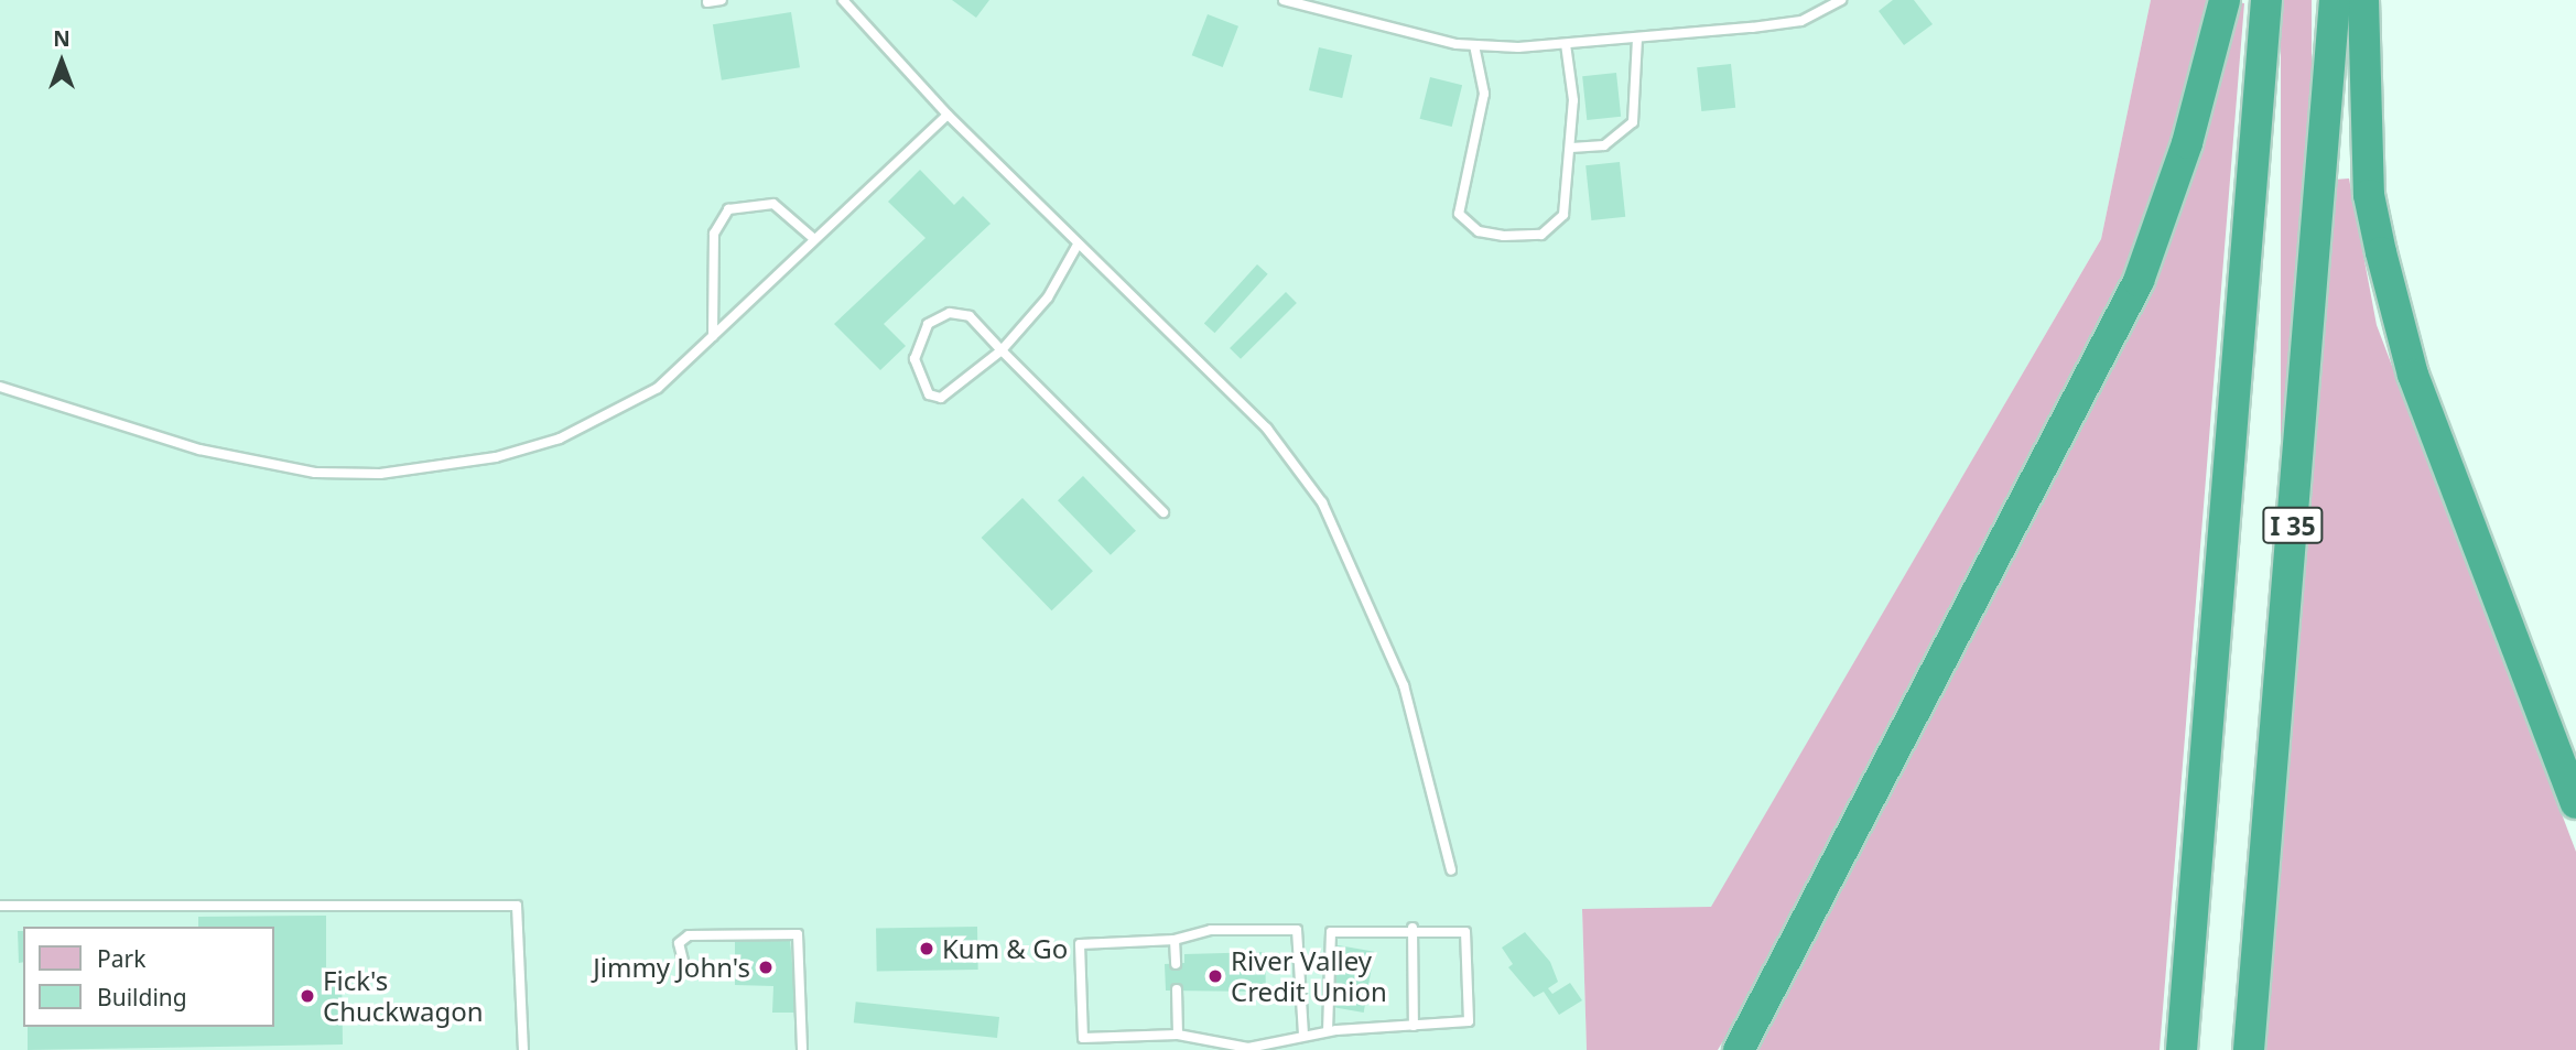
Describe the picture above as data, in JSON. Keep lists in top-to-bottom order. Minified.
{"streets":{"highway":["I 35"]},"places":["Kum & Go","Jimmy John's","River Valley Credit Union","Fick's Chuckwagon"],"legend":["Park","Building"],"north":"top"}
